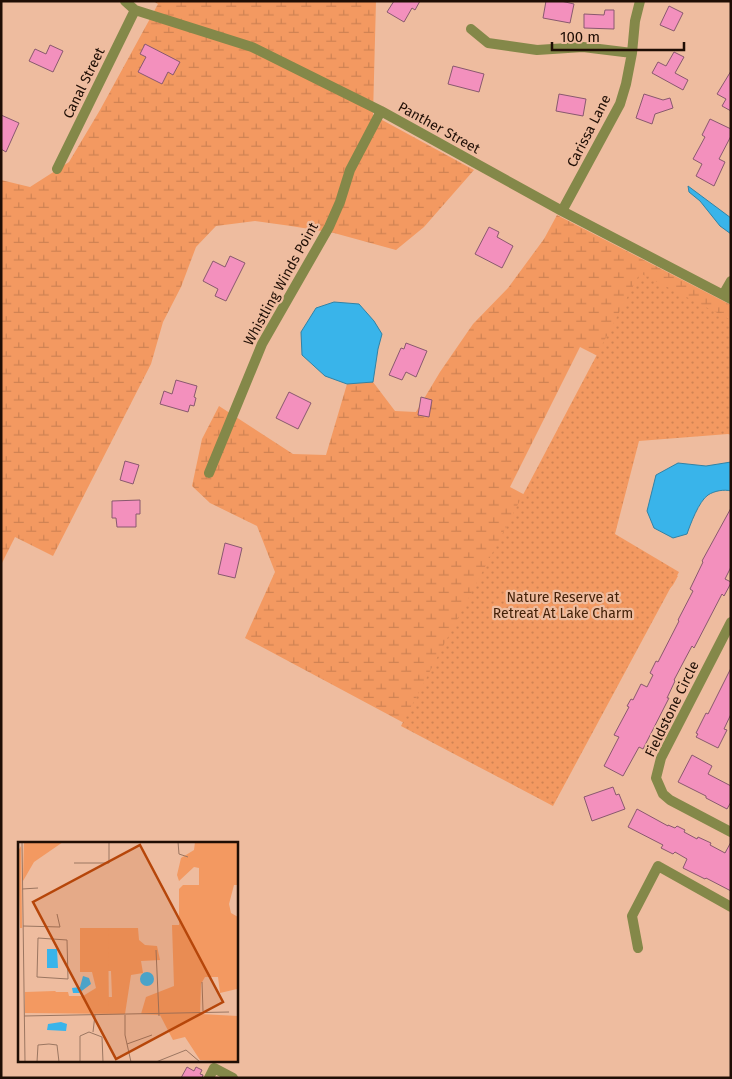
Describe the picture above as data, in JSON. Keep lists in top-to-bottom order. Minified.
{"streets":{"street":["Canal Street","Panther Street","Carissa Lane","Whistling Winds Point","Fieldstone Circle"]},"crossings":[["Canal Street","Panther Street"],["Panther Street","Carissa Lane"],["Panther Street","Whistling Winds Point"]],"parks":["Nature Reserve at Retreat At Lake Charm"],"scale_bar":"100 m"}
